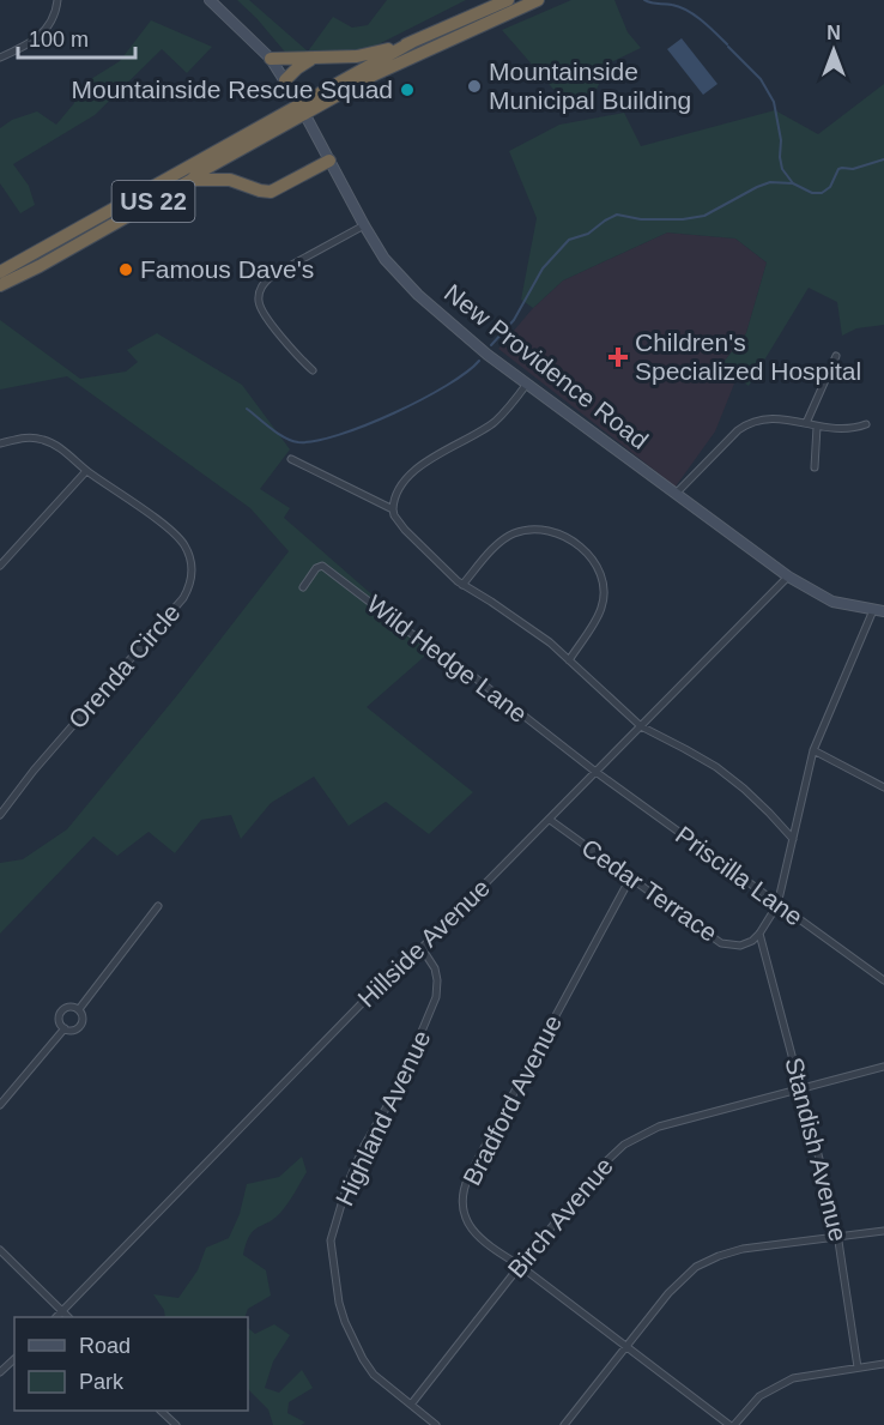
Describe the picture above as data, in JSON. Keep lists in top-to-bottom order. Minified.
{"streets":{"highway":["US 22"],"street":["New Providence Road","Wild Hedge Lane","Orenda Circle","Priscilla Lane","Cedar Terrace","Hillside Avenue","Bradford Avenue","Highland Avenue","Standish Avenue","Birch Avenue"]},"crossings":[["US 22","New Providence Road"],["New Providence Road","Hillside Avenue"],["Wild Hedge Lane","Priscilla Lane"],["Wild Hedge Lane","Hillside Avenue"],["Priscilla Lane","Hillside Avenue"],["Cedar Terrace","Hillside Avenue"],["Cedar Terrace","Bradford Avenue"],["Cedar Terrace","Standish Avenue"],["Hillside Avenue","Highland Avenue"],["Bradford Avenue","Birch Avenue"],["Highland Avenue","Birch Avenue"],["Standish Avenue","Birch Avenue"]],"places":{"other":["Mountainside Municipal Building","Mountainside Rescue Squad","Famous Dave's"],"health":["Children's Specialized Hospital"]},"legend":["Road","Park"],"scale_bar":"100 m","north":"top"}
